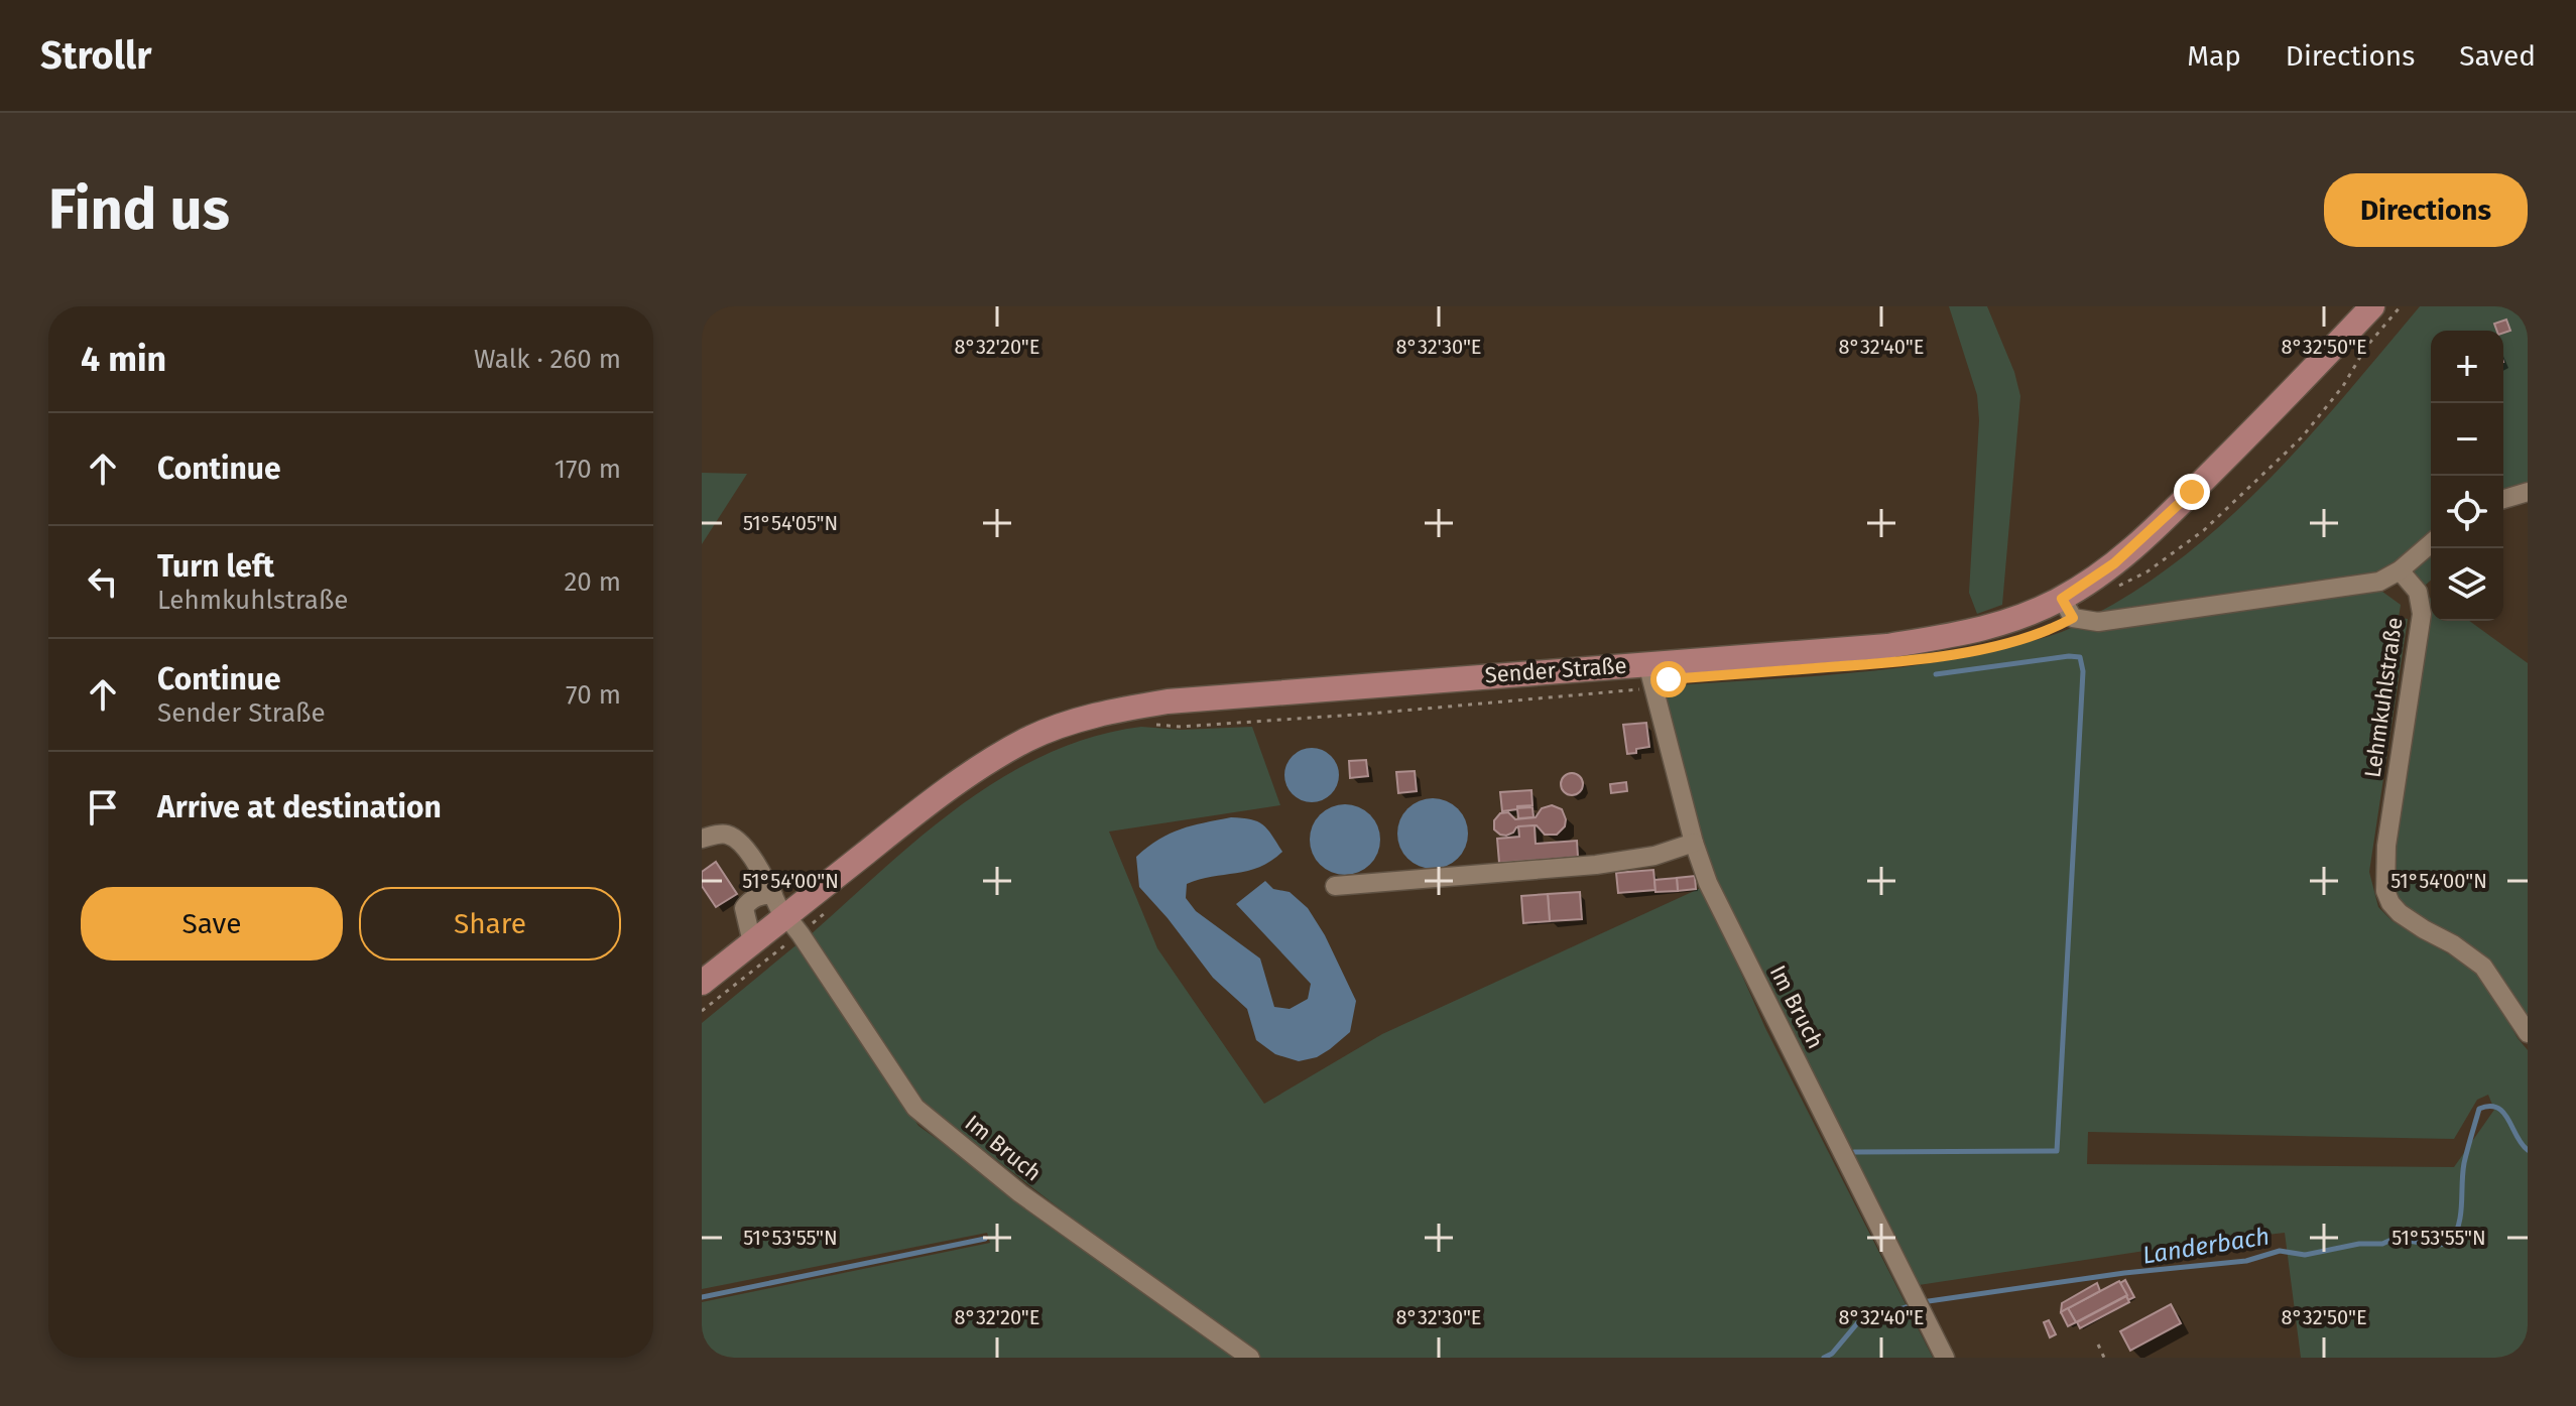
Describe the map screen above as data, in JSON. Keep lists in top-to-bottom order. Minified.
{"streets":{"main road":["Sender Straße"],"street":["Lehmkuhlstraße","Im Bruch"]},"crossings":[["Sender Straße","Im Bruch"]],"water":["Landerbach"],"page":{"header":"Strollr","nav":["Map","Directions","Saved"],"buttons":["Directions",["Save","Share"]],"title":"Find us","heading":["4 min","Walk · 260 m"],"map_buttons":["+","−"],"list":[["Continue","170 m"],["Turn left","Lehmkuhlstraße","20 m"],["Continue","Sender Straße","70 m"],"Arrive at destination"]},"coordinates":["8°32'20\"E","8°32'30\"E","8°32'40\"E","8°32'50\"E","51°54'05\"N","51°54'00\"N","51°53'55\"N"]}
